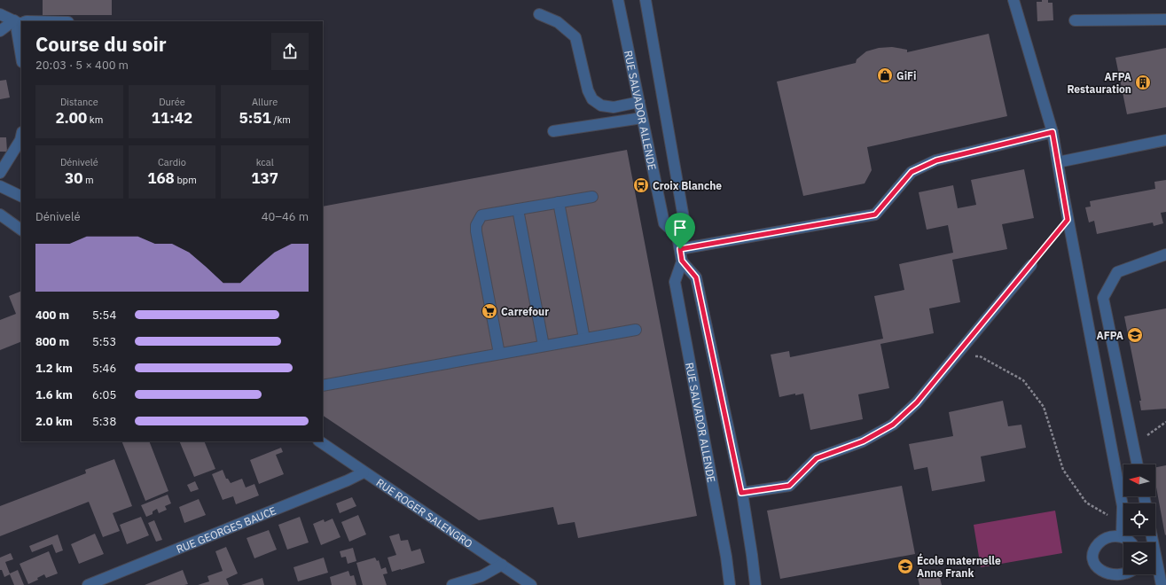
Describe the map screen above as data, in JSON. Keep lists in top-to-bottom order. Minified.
{"streets":{"street":["RUE SALVADOR ALLENDE","RUE ROGER SALENGRO","RUE GEORGES BAUCE"]},"crossings":[["RUE ROGER SALENGRO","RUE GEORGES BAUCE"]],"places":{"shop":["GiFi"],"building":["AFPA Restauration"],"bus stop":["Croix Blanche"],"supermarket":["Carrefour"],"school or university":["AFPA","École maternelle Anne Frank"]},"north":"left","page":{"heading":["Course du soir","20:03 · 5 × 400 m"],"stats":[["Distance","2.00 km"],["Durée","11:42"],["Allure","5:51 /km"],["Dénivelé","30 m"],["Cardio","168 bpm"],["kcal","137"]],"chart":["Dénivelé","40–46 m"],"list":[{"name":"400 m","note":"5:54"},{"name":"800 m","note":"5:53"},{"name":"1.2 km","note":"5:46"},{"name":"1.6 km","note":"6:05"},{"name":"2.0 km","note":"5:38"}]}}
